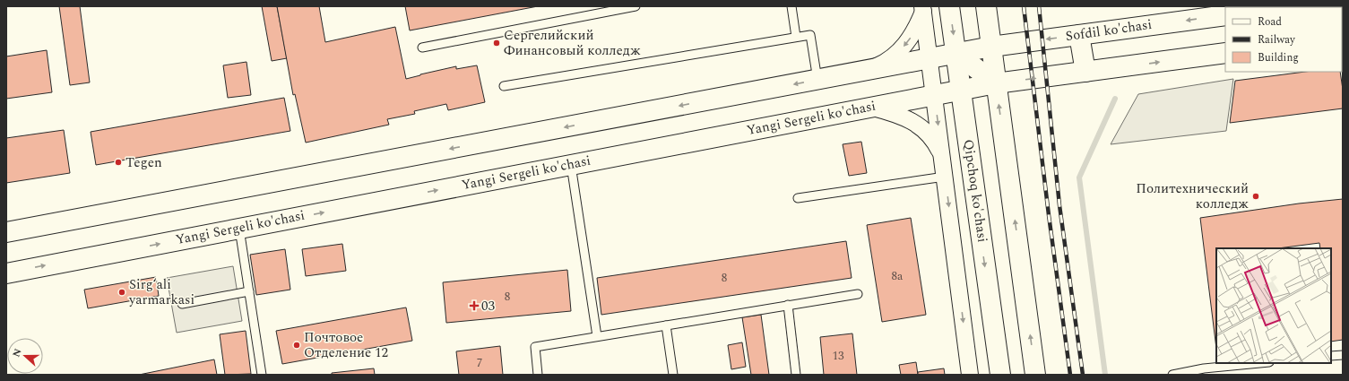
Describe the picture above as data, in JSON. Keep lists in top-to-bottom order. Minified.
{"streets":{"main road":["Sofdil ko'chasi","Yangi Sergeli ko'chasi","Qipchoq ko'chasi"]},"crossings":[["Yangi Sergeli ko'chasi","Qipchoq ko'chasi"]],"places":{"other":["Сергелийский Финансовый колледж","Tegen","Политехнический колледж","Sirgʻali yarmarkasi","Почтовое Отделение 12"],"health":["03"]},"house_numbers":["8а","8","8","13","7"],"legend":["Road","Railway","Building"],"north":"left"}
